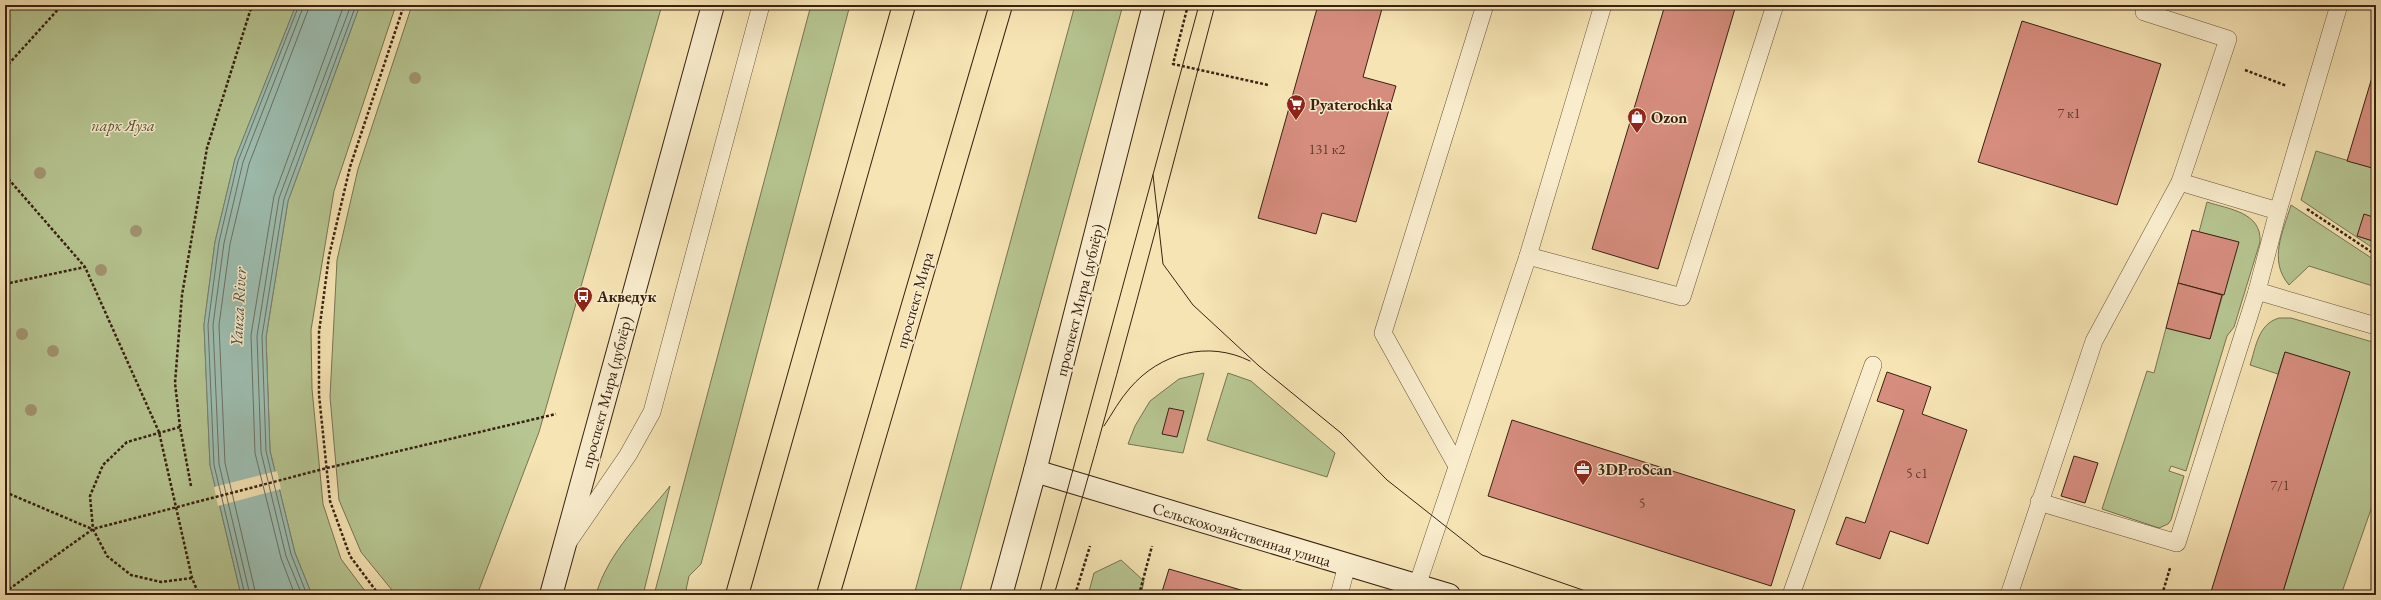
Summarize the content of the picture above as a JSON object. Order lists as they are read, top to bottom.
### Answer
{
  "streets": {
    "main road": ["проспект Мира", "проспект Мира (дублёр)", "Сельскохозяйственная улица"]
  },
  "crossings": [
    ["проспект Мира (дублёр)", "Сельскохозяйственная улица"]
  ],
  "water": ["Yauza River"],
  "parks": ["парк Яуза"],
  "places": {
    "supermarket": ["Pyaterochka"],
    "shop": ["Ozon"],
    "bus stop": ["Акведук"],
    "office": ["3DProScan"]
  },
  "house_numbers": [
    "7 к1",
    "131 к2",
    "5 с1",
    "7/1",
    "5"
  ]
}
